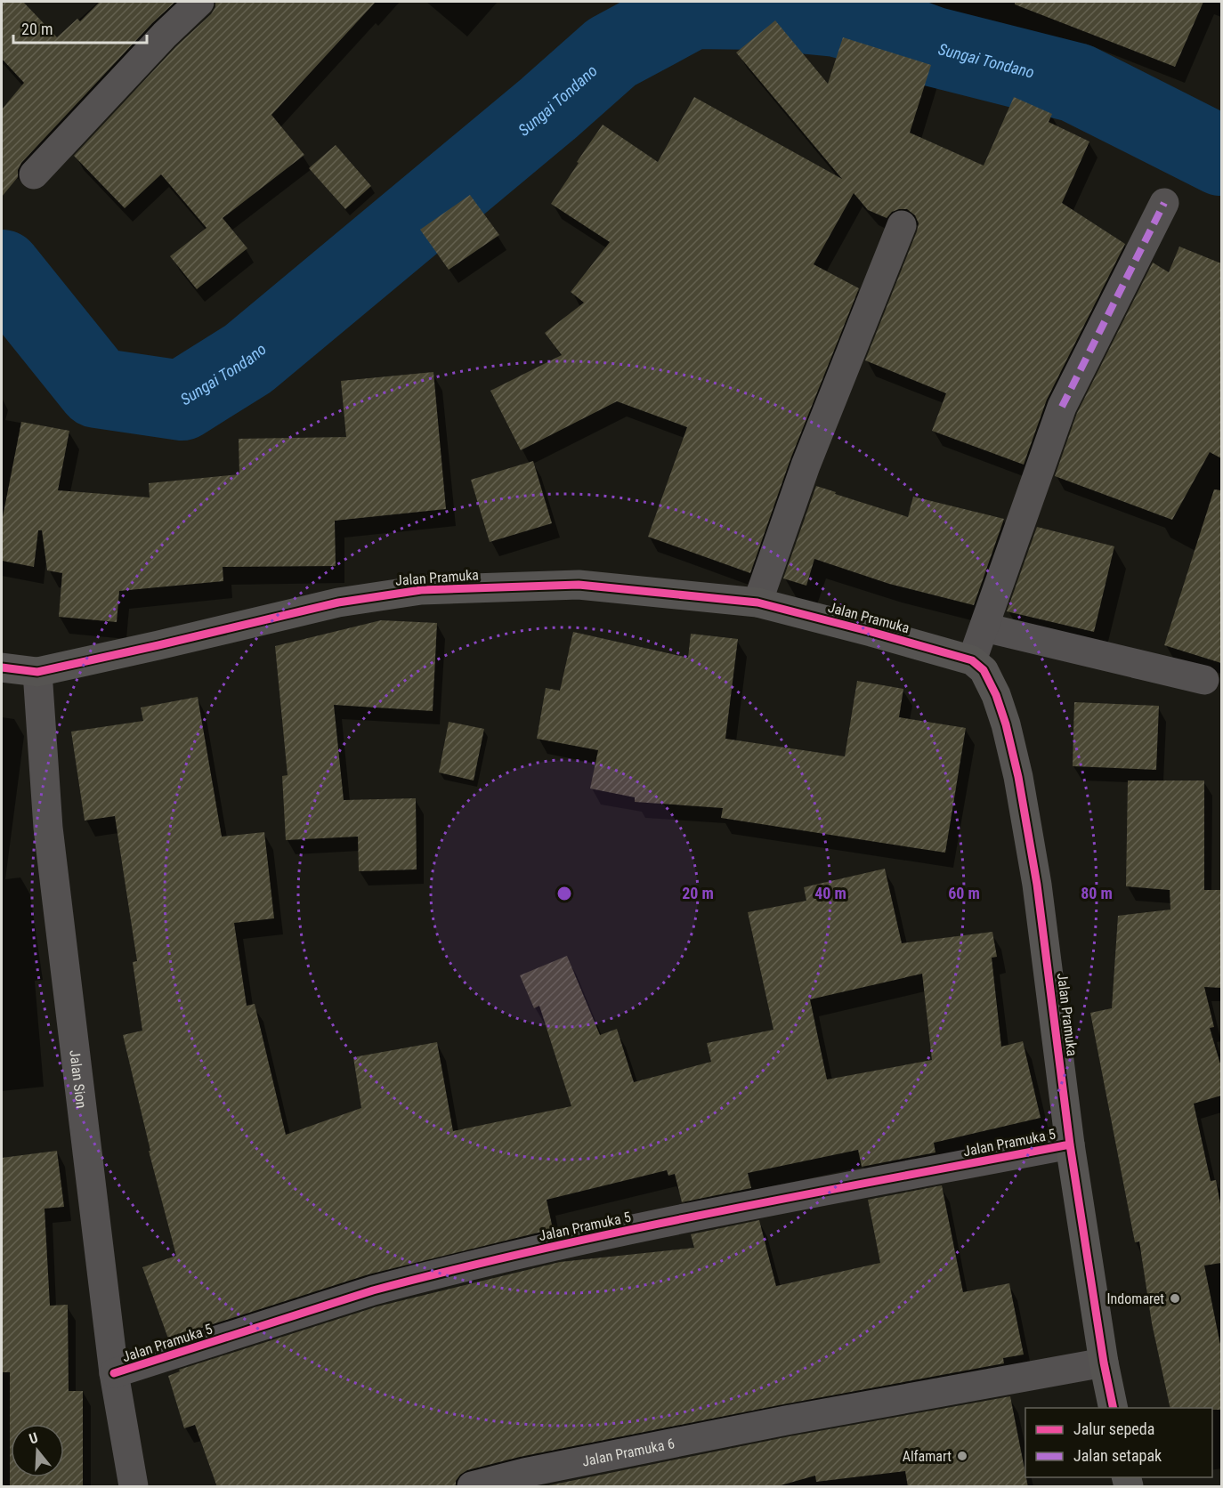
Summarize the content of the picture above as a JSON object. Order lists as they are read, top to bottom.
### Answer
{
  "streets": {
    "street": [
      "Jalan Pramuka",
      "Jalan Sion",
      "Jalan Pramuka 5",
      "Jalan Pramuka 6"
    ]
  },
  "crossings": [
    ["Jalan Pramuka", "Jalan Sion"],
    ["Jalan Pramuka", "Jalan Pramuka 5"],
    ["Jalan Pramuka", "Jalan Pramuka 6"],
    ["Jalan Sion", "Jalan Pramuka 5"]
  ],
  "water": ["Sungai Tondano"],
  "places": ["Indomaret", "Alfamart"],
  "legend": ["Jalur sepeda", "Jalan setapak"],
  "scale_bar": "20 m",
  "north": "top",
  "rings": [
    "20 m",
    "40 m",
    "60 m",
    "80 m"
  ]
}
